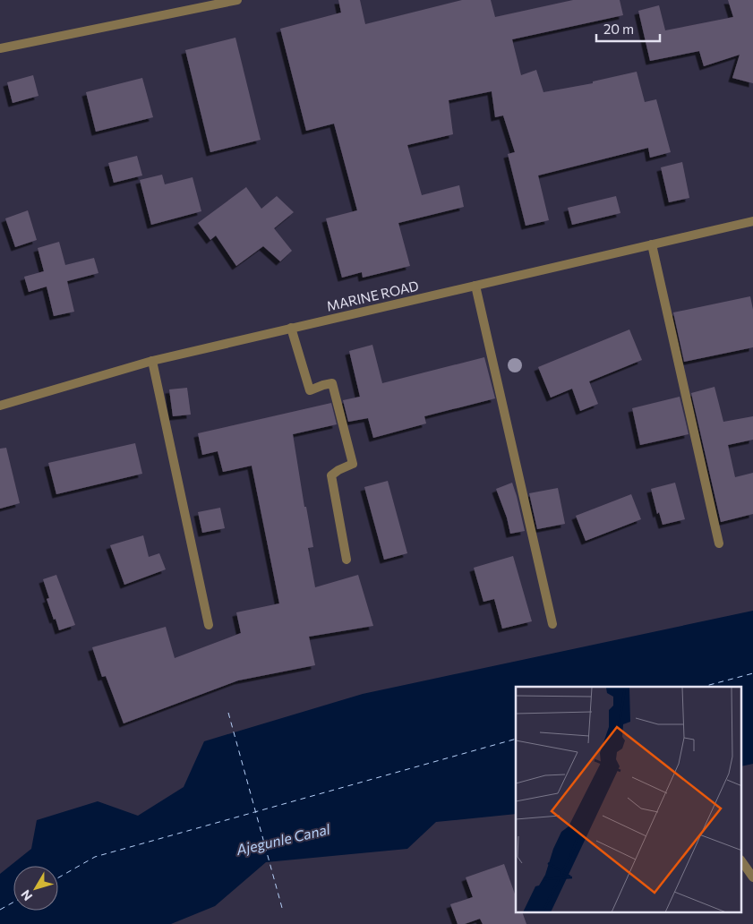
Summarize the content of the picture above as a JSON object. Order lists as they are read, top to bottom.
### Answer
{
  "streets": {
    "street": ["MARINE ROAD"]
  },
  "water": ["Ajegunle Canal"],
  "scale_bar": "20 m",
  "north": "bottom left"
}
